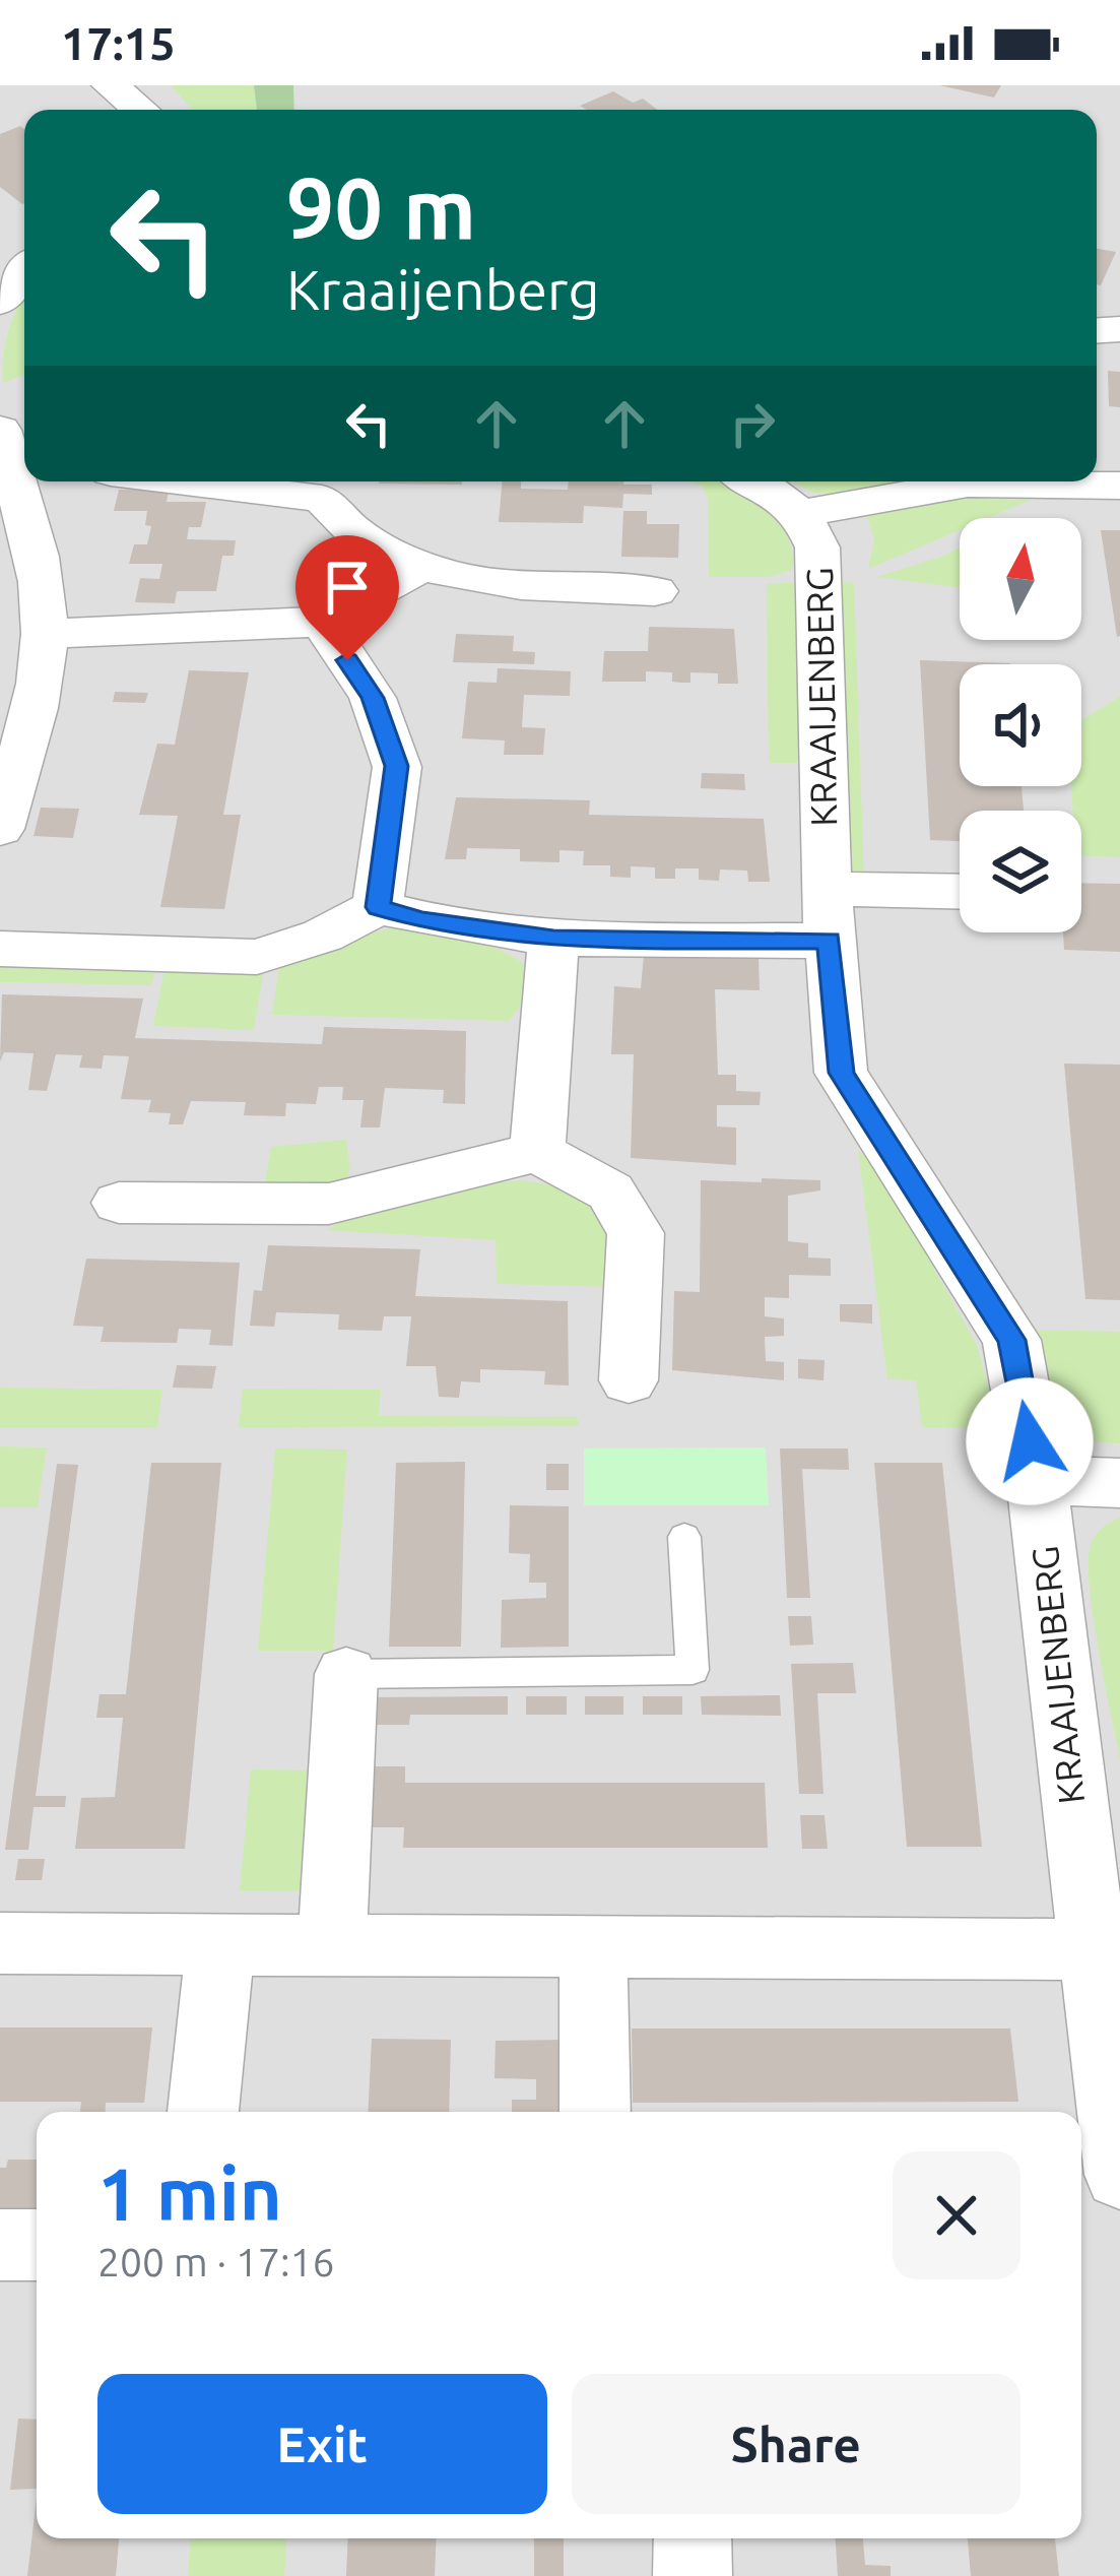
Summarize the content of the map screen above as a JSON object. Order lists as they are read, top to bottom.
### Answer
{
  "streets": {
    "street": ["KRAAIJENBERG"]
  },
  "north": "top",
  "page": {
    "status": "17:15",
    "turn": ["90 m", "Kraaijenberg"],
    "heading": ["1 min", "200 m · 17:16"],
    "buttons": ["Exit", "Share"]
  }
}
